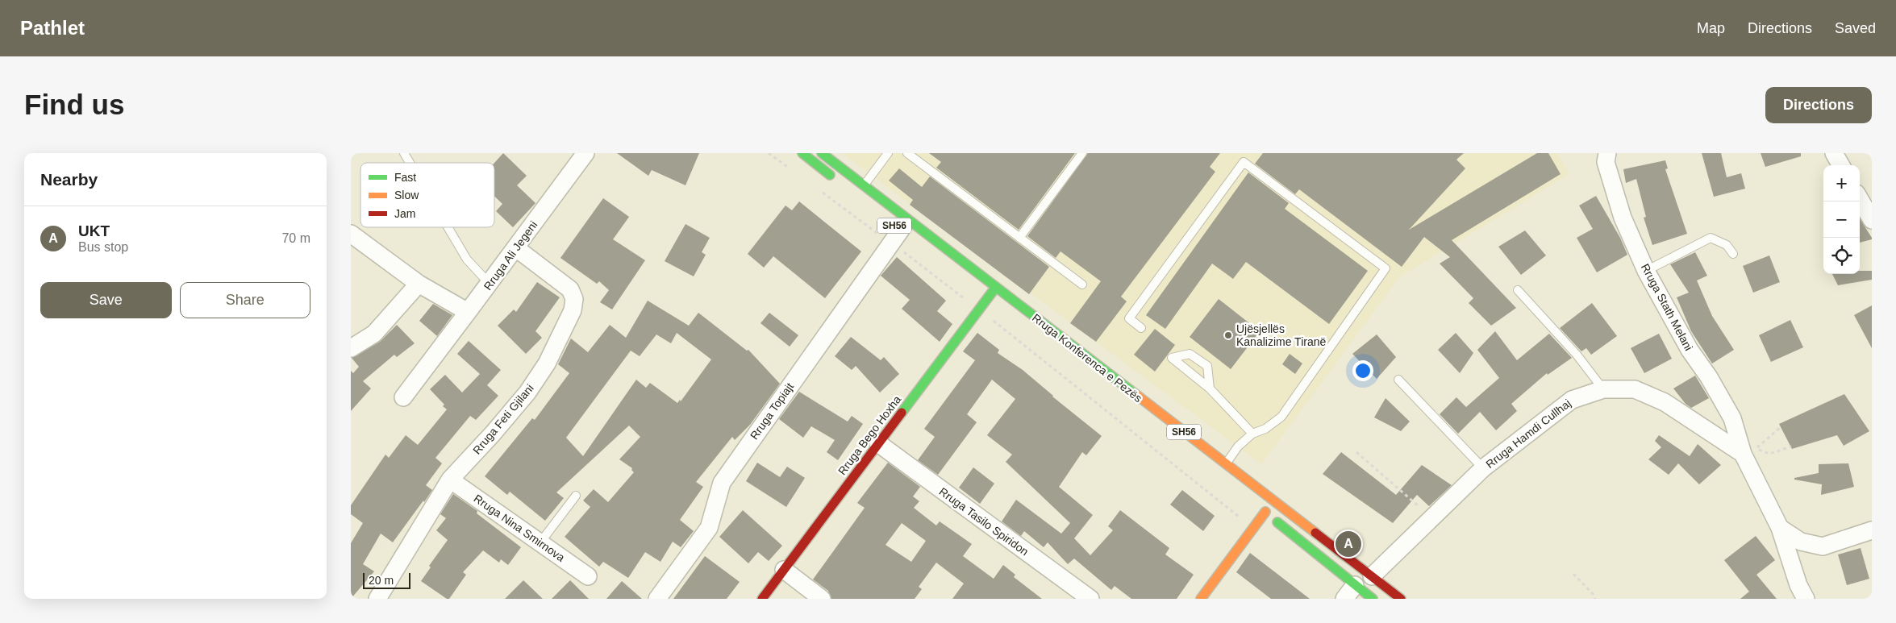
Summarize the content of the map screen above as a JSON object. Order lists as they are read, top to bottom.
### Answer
{
  "streets": {
    "main road": ["SH56", "Rruga Konferenca e Pezës", "Rruga Bego Hoxha"],
    "street": [
      "Rruga Ali Jegeni",
      "Rruga Stath Melani",
      "Rruga Topiajt",
      "Rruga Feti Gjilani",
      "Rruga Hamdi Cullhaj",
      "Rruga Tasilo Spiridon",
      "Rruga Nina Smirnova"
    ]
  },
  "crossings": [
    ["SH56", "Rruga Konferenca e Pezës"],
    ["SH56", "Rruga Hamdi Cullhaj"],
    ["Rruga Ali Jegeni", "Rruga Feti Gjilani"],
    ["Rruga Stath Melani", "Rruga Hamdi Cullhaj"],
    ["Rruga Konferenca e Pezës", "Rruga Hamdi Cullhaj"],
    ["Rruga Konferenca e Pezës", "Rruga Bego Hoxha"],
    ["Rruga Feti Gjilani", "Rruga Nina Smirnova"],
    ["Rruga Bego Hoxha", "Rruga Tasilo Spiridon"]
  ],
  "places": ["Ujësjellës Kanalizime Tiranë"],
  "legend": ["Fast", "Slow", "Jam"],
  "scale_bar": "20 m",
  "page": {
    "header": "Pathlet",
    "nav": ["Map", "Directions", "Saved"],
    "buttons": [
      "Directions",
      ["Save", "Share"]
    ],
    "title": "Find us",
    "heading": "Nearby",
    "map_buttons": ["+", "−"],
    "list": [
      {
        "mark": "A",
        "name": "UKT",
        "note": "Bus stop",
        "value": "70 m"
      }
    ],
    "pins": "A",
    "scale": "20 m"
  }
}
